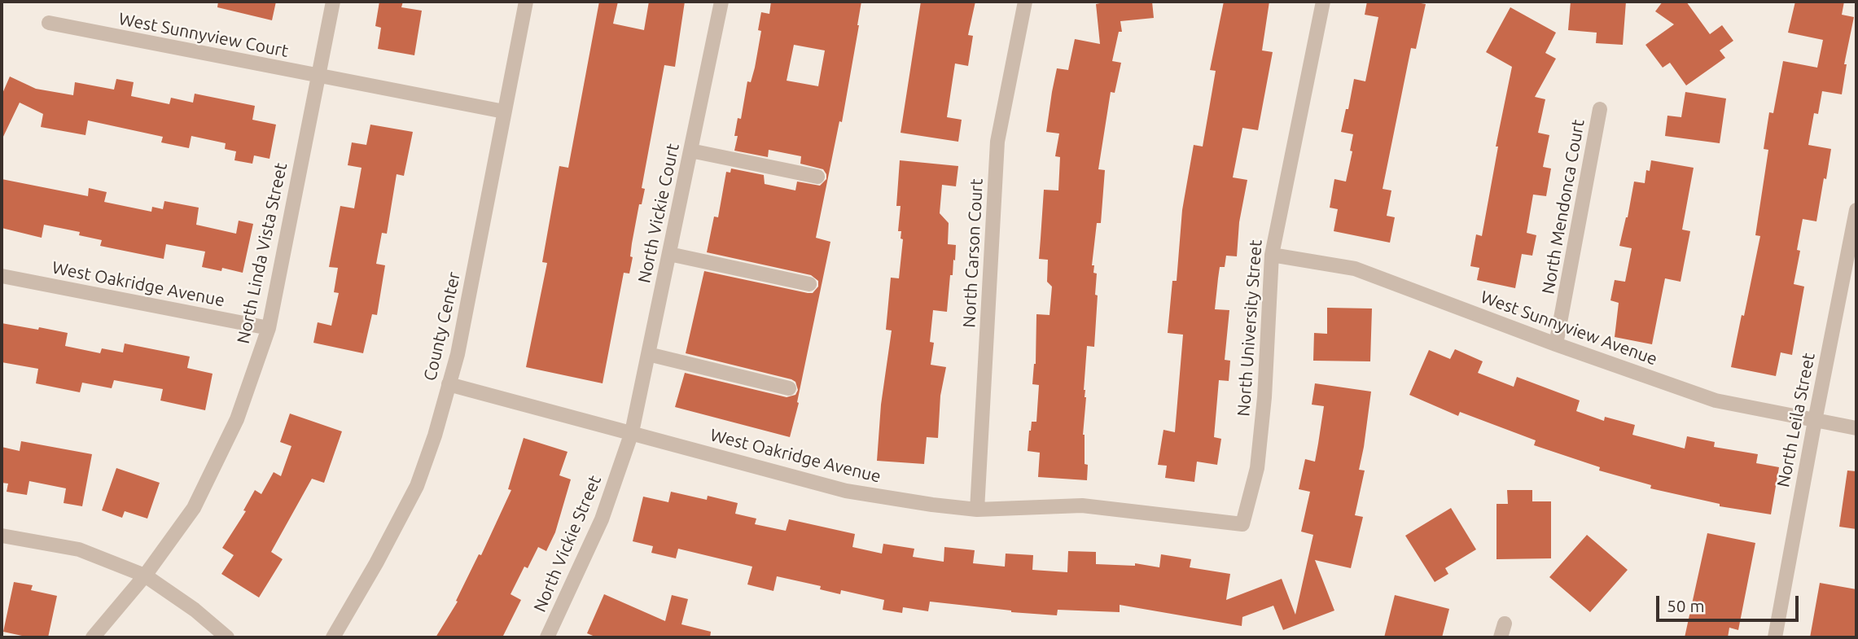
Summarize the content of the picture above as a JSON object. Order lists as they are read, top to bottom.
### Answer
{
  "streets": {
    "street": [
      "West Sunnyview Court",
      "North Mendonca Court",
      "North Vickie Court",
      "North Linda Vista Street",
      "North Carson Court",
      "West Oakridge Avenue",
      "County Center",
      "North University Street",
      "West Sunnyview Avenue",
      "North Leila Street",
      "North Vickie Street"
    ]
  },
  "crossings": [
    ["West Sunnyview Court", "North Linda Vista Street"],
    ["North Mendonca Court", "West Sunnyview Avenue"],
    ["North Vickie Court", "West Oakridge Avenue"],
    ["North Vickie Court", "North Vickie Street"],
    ["North Linda Vista Street", "West Oakridge Avenue"],
    ["North Carson Court", "West Oakridge Avenue"],
    ["West Oakridge Avenue", "County Center"],
    ["West Oakridge Avenue", "North University Street"],
    ["West Oakridge Avenue", "North Vickie Street"],
    ["North University Street", "West Sunnyview Avenue"],
    ["West Sunnyview Avenue", "North Leila Street"]
  ],
  "scale_bar": "50 m"
}
